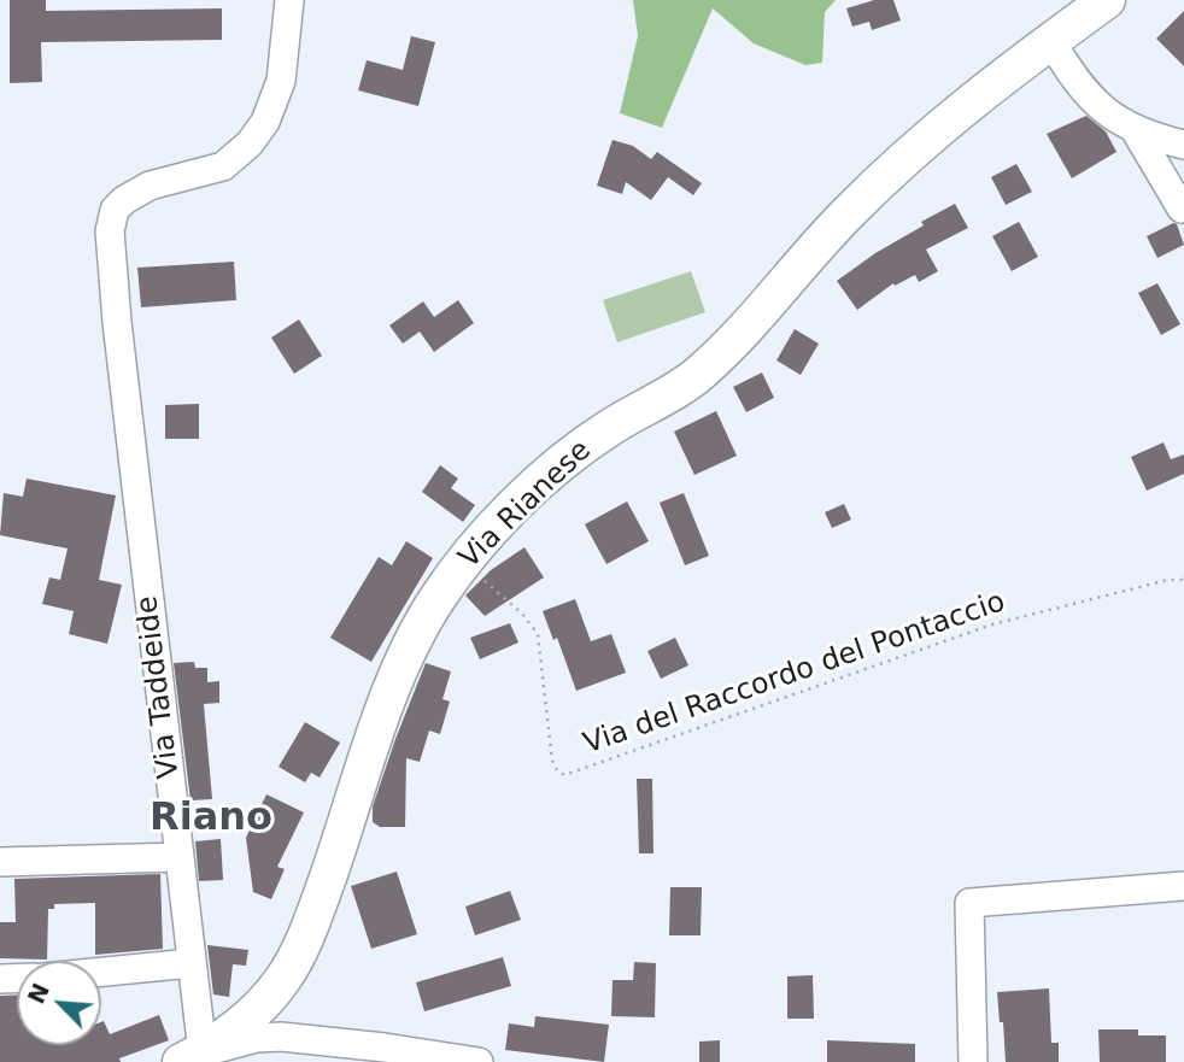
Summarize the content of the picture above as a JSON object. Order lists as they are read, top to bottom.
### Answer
{
  "streets": {
    "main road": ["Via Rianese"],
    "street": ["Via Taddeide"],
    "path": ["Via del Raccordo del Pontaccio"]
  },
  "crossings": [
    ["Via Rianese", "Via del Raccordo del Pontaccio"],
    ["Via Rianese", "Via Taddeide"]
  ],
  "districts": ["Riano"],
  "north": "top left"
}
